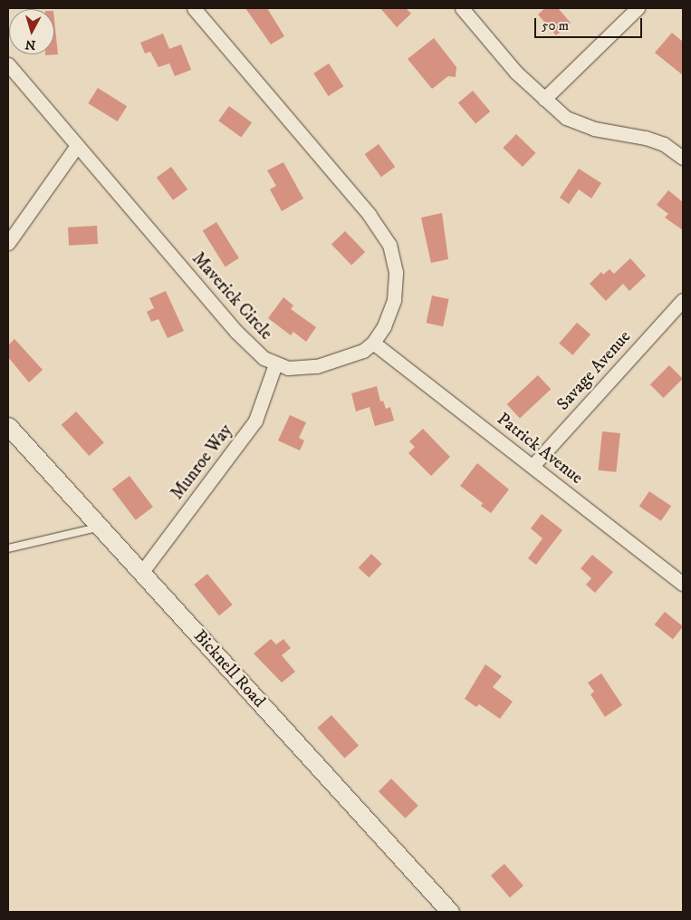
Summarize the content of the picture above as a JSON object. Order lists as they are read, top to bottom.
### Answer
{
  "streets": {
    "street": [
      "Maverick Circle",
      "Savage Avenue",
      "Patrick Avenue",
      "Munroe Way",
      "Bicknell Road"
    ]
  },
  "crossings": [
    ["Maverick Circle", "Patrick Avenue"],
    ["Maverick Circle", "Munroe Way"],
    ["Savage Avenue", "Patrick Avenue"],
    ["Munroe Way", "Bicknell Road"]
  ],
  "scale_bar": "50 m",
  "north": "bottom"
}
